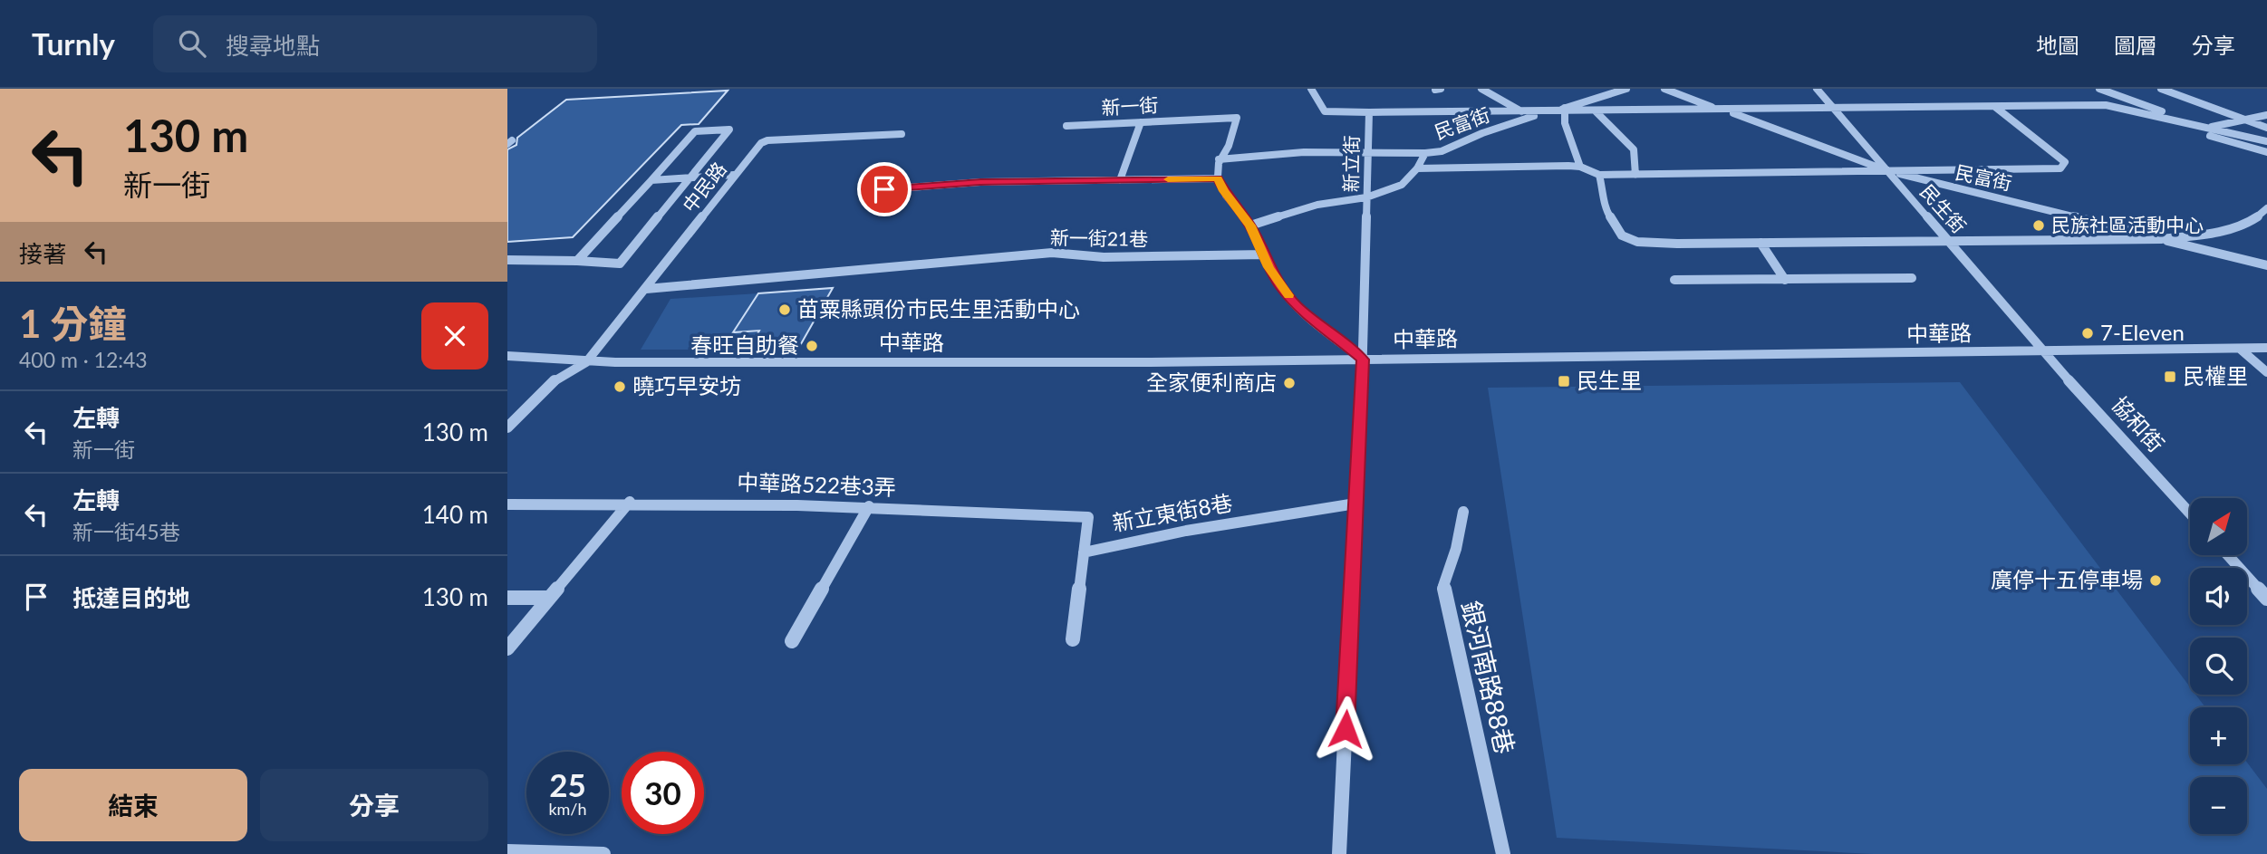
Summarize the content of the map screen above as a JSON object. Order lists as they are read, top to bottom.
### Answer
{
  "streets": {
    "street": [
      "新一街",
      "民富街",
      "新立街",
      "中民路",
      "民生街",
      "新一街21巷",
      "中華路",
      "協和街",
      "中華路522巷3弄",
      "新立東街8巷",
      "銀河南路88巷"
    ]
  },
  "crossings": [
    ["民富街", "新立街"],
    ["民富街", "民生街"],
    ["新立街", "中華路"],
    ["新立街", "新立東街8巷"],
    ["中民路", "新一街21巷"],
    ["中民路", "中華路"],
    ["民生街", "中華路"],
    ["民生街", "協和街"],
    ["中華路", "協和街"],
    ["中華路522巷3弄", "新立東街8巷"]
  ],
  "places": {
    "other": [
      "民族社區活動中心",
      "苗粟縣頭份巿民生里活動中心",
      "7-Eleven",
      "春旺自助餐",
      "全家便利商店",
      "曉巧早安坊",
      "廣停十五停車場"
    ],
    "transit": ["民權里", "民生里"]
  },
  "north": "top right",
  "page": {
    "header": "Turnly",
    "search": "搜尋地點",
    "nav": ["地圖", "圖層", "分享"],
    "turn": ["130 m", "新一街"],
    "then": "接著",
    "heading": ["1 分鐘", "400 m · 12:43"],
    "list": [
      {
        "name": "左轉",
        "note": "新一街",
        "value": "130 m"
      },
      {
        "name": "左轉",
        "note": "新一街45巷",
        "value": "140 m"
      },
      {
        "name": "抵達目的地",
        "value": "130 m"
      }
    ],
    "map_buttons": ["+", "−"],
    "speed": "25 km/h",
    "limit": "30",
    "buttons": ["結束", "分享"]
  }
}
